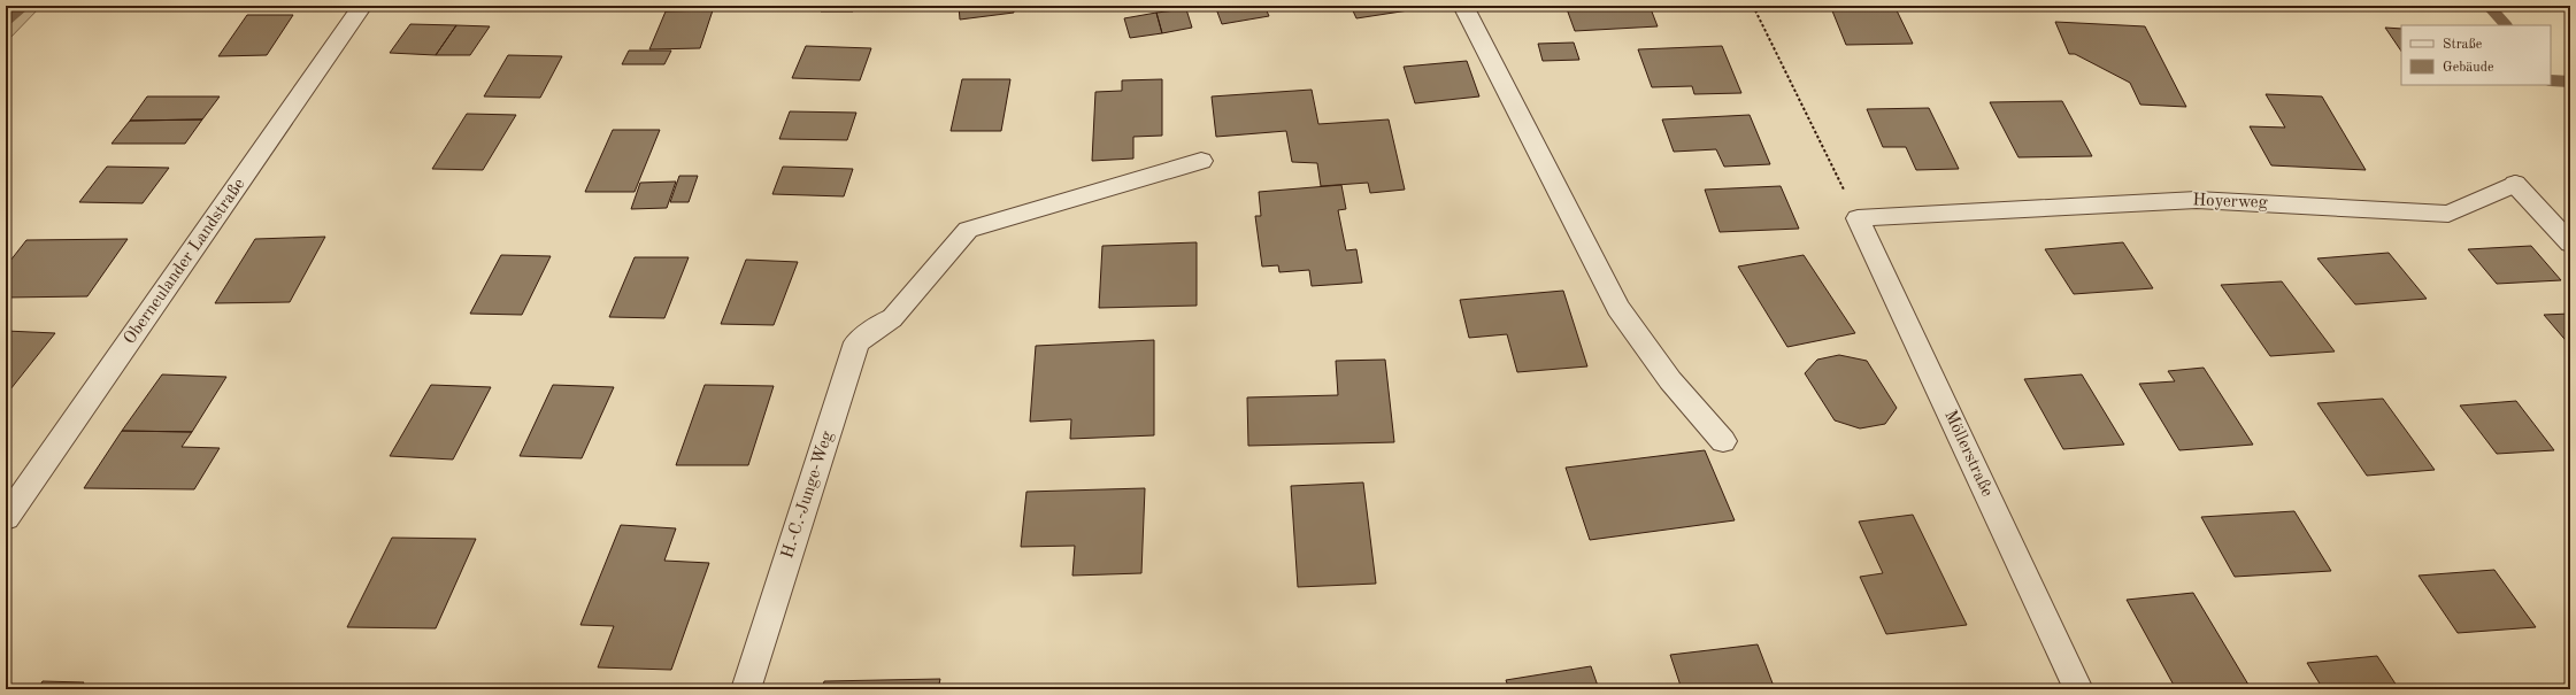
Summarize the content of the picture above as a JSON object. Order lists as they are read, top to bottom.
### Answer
{
  "streets": {
    "street": [
      "Hoyerweg",
      "Oberneulander Landstraße",
      "Möllerstraße",
      "H.-C.-Junge-Weg"
    ]
  },
  "crossings": [
    ["Hoyerweg", "Möllerstraße"]
  ],
  "legend": ["Straße", "Gebäude"]
}
